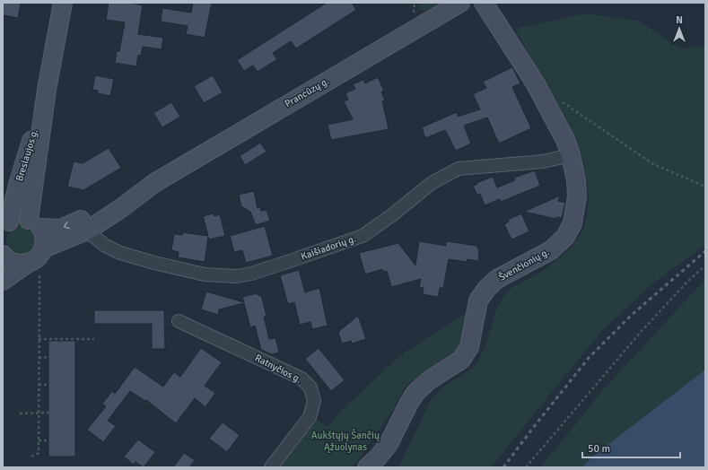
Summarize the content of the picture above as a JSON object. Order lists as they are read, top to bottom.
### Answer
{
  "streets": {
    "street": [
      "Prancūzų g.",
      "Breslaujos g.",
      "Kaišiadorių g.",
      "Švenčionių g.",
      "Ratnyčios g."
    ]
  },
  "crossings": [
    ["Prancūzų g.", "Breslaujos g."],
    ["Prancūzų g.", "Kaišiadorių g."],
    ["Kaišiadorių g.", "Švenčionių g."]
  ],
  "parks": ["Aukštųjų Šančių Ąžuolynas"],
  "scale_bar": "50 m",
  "north": "top"
}
